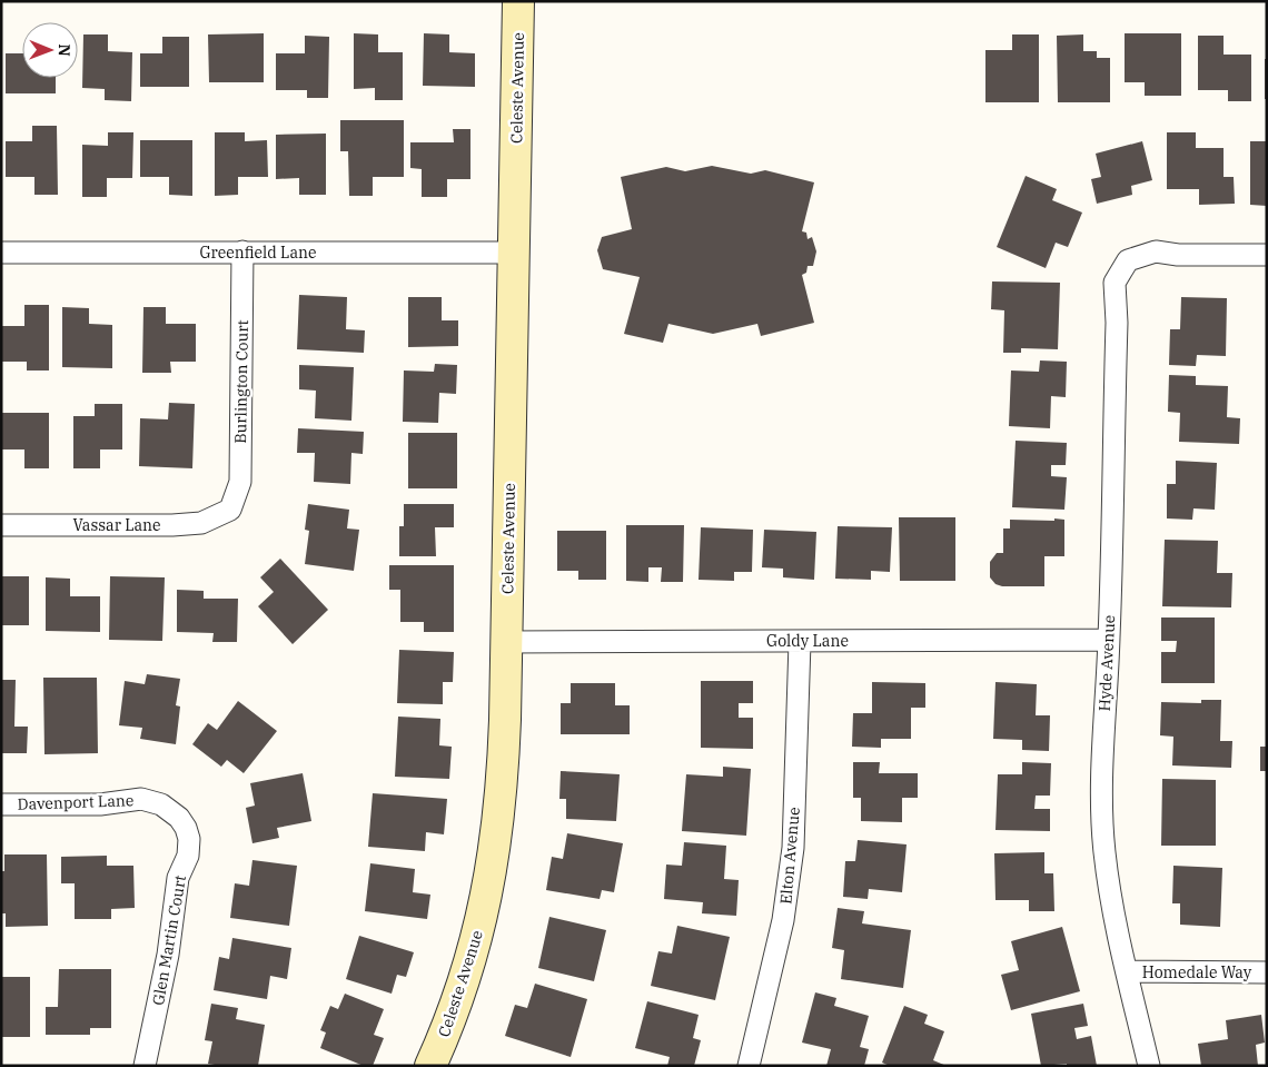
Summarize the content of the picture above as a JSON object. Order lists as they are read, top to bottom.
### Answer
{
  "streets": {
    "street": [
      "Celeste Avenue",
      "Greenfield Lane",
      "Burlington Court",
      "Vassar Lane",
      "Goldy Lane",
      "Hyde Avenue",
      "Davenport Lane",
      "Elton Avenue",
      "Glen Martin Court",
      "Homedale Way"
    ]
  },
  "crossings": [
    ["Celeste Avenue", "Greenfield Lane"],
    ["Celeste Avenue", "Goldy Lane"],
    ["Greenfield Lane", "Burlington Court"],
    ["Burlington Court", "Vassar Lane"],
    ["Goldy Lane", "Hyde Avenue"],
    ["Goldy Lane", "Elton Avenue"],
    ["Hyde Avenue", "Homedale Way"],
    ["Davenport Lane", "Glen Martin Court"]
  ],
  "north": "right"
}
